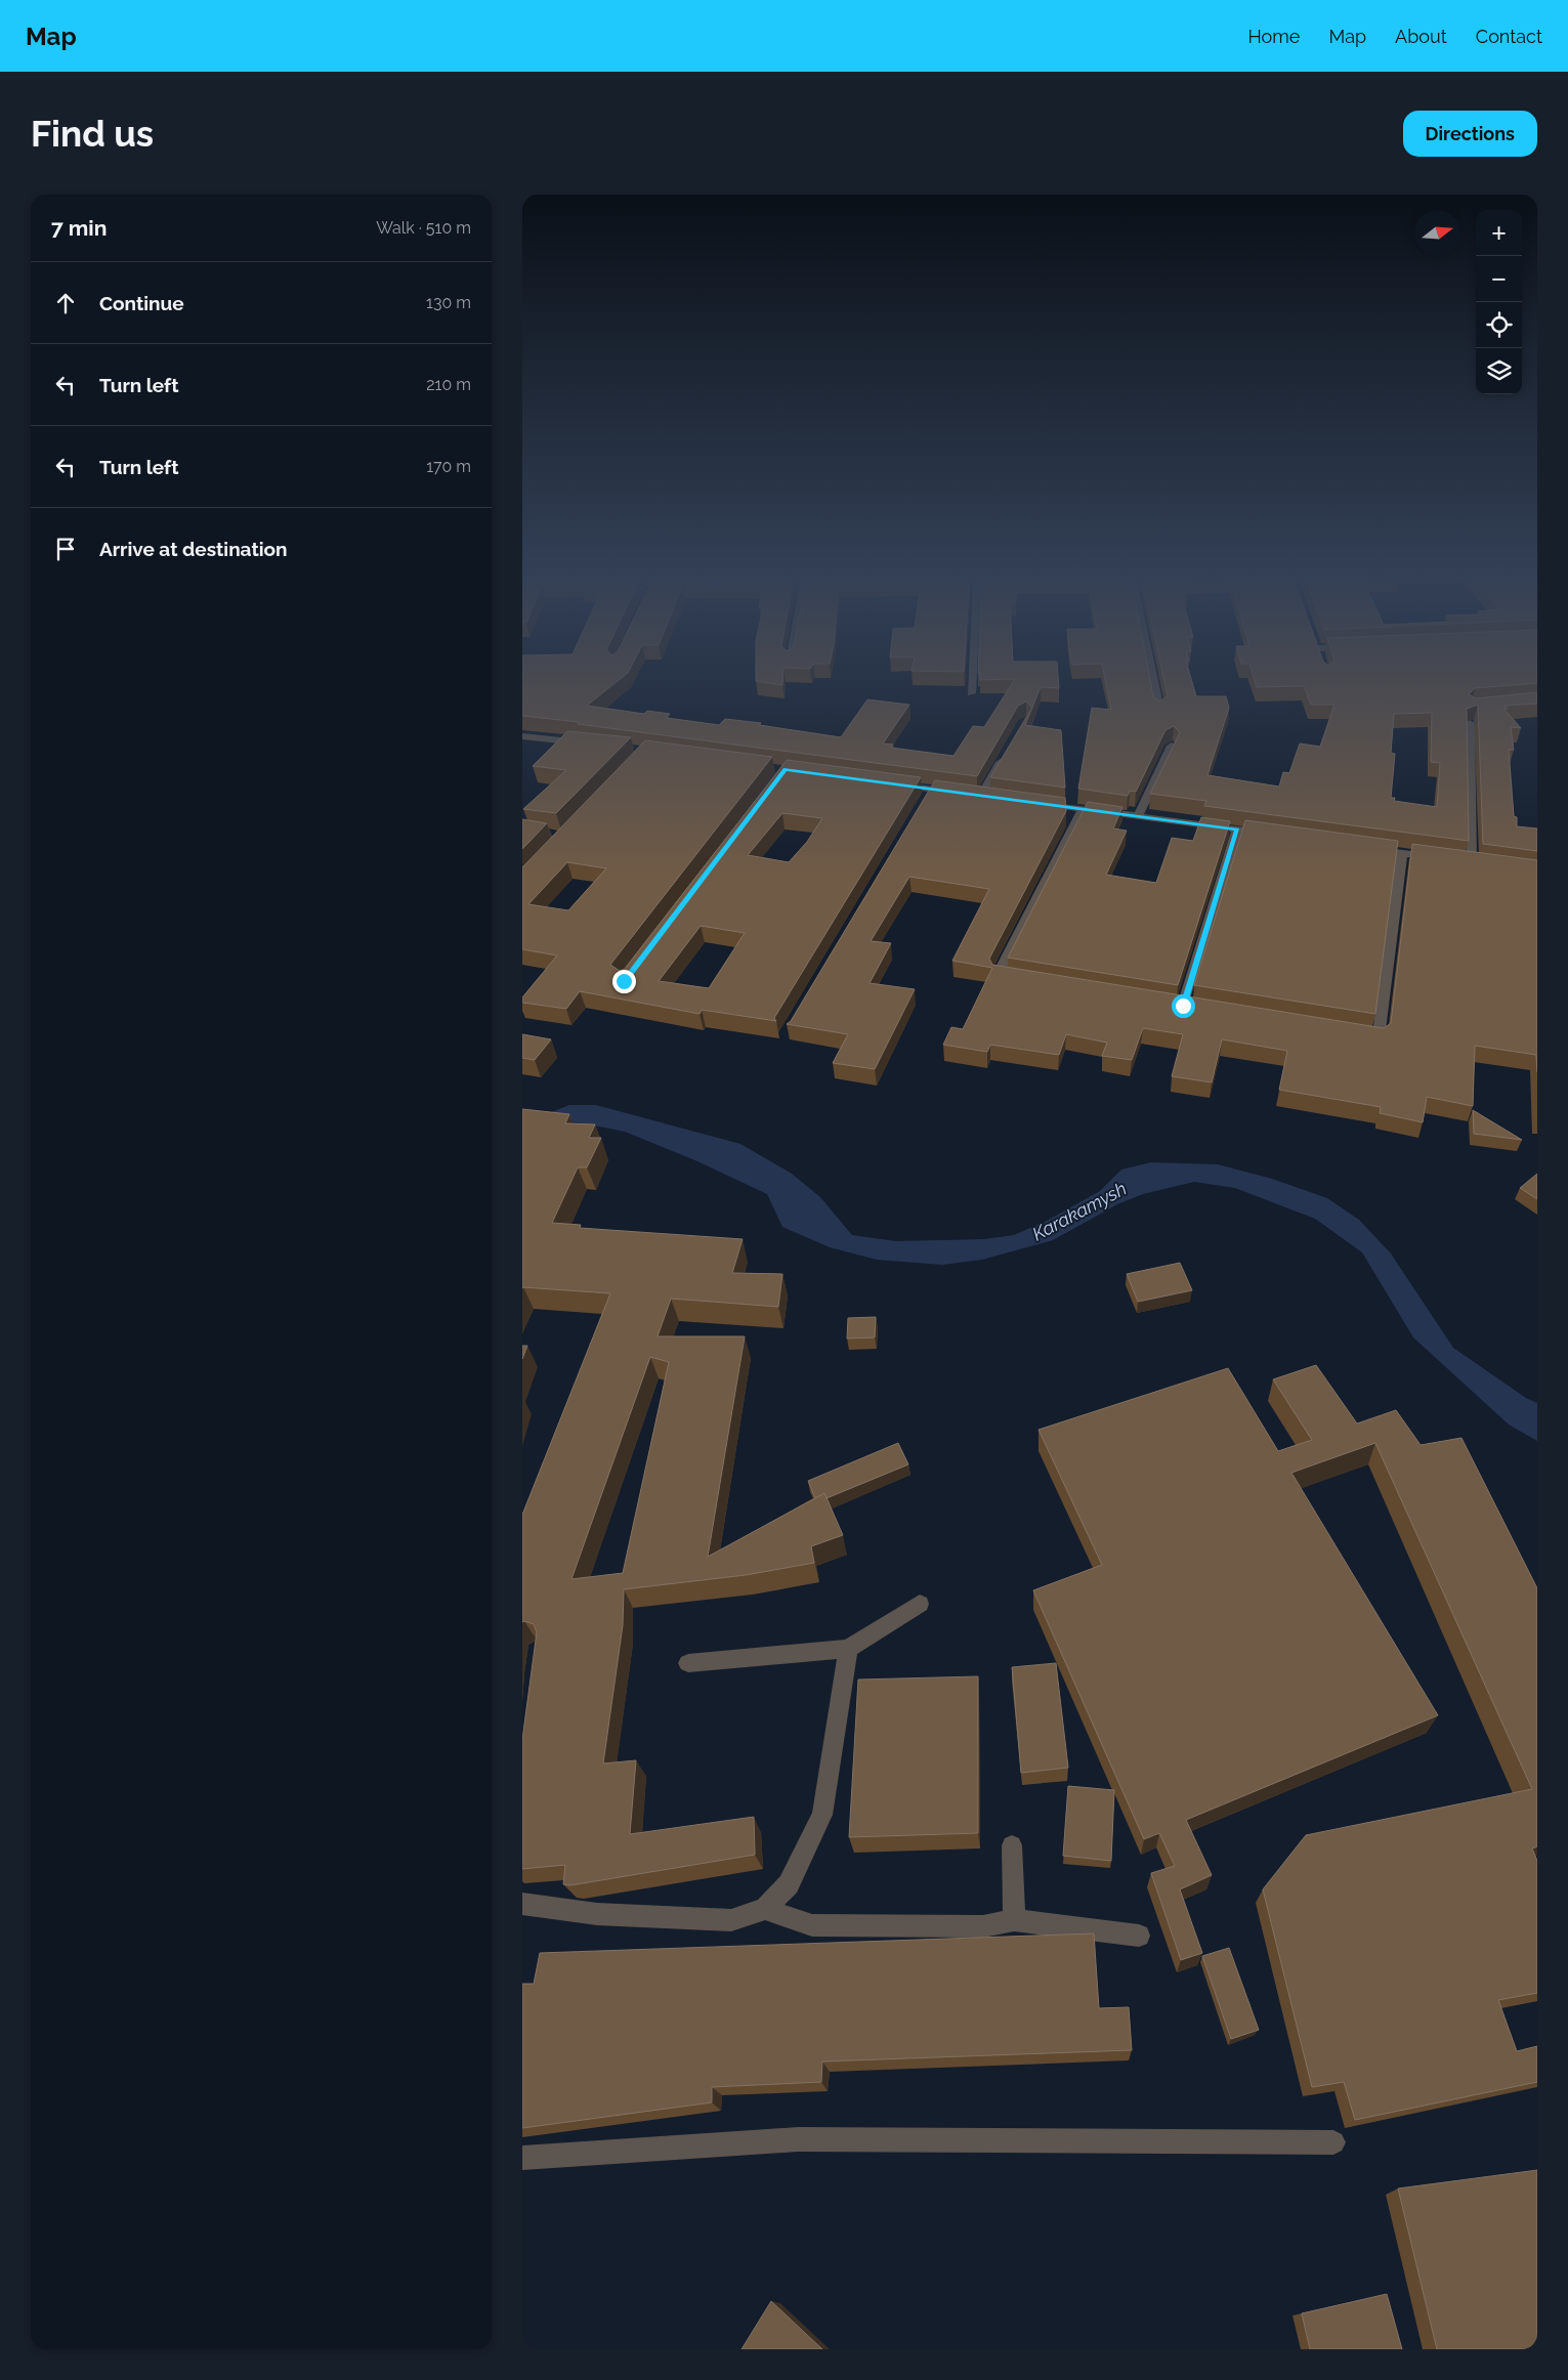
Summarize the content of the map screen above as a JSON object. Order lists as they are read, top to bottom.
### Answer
{
  "water": ["Karakamysh"],
  "north": "right",
  "page": {
    "header": "Map",
    "nav": [
      "Home",
      "Map",
      "About",
      "Contact"
    ],
    "buttons": "Directions",
    "title": "Find us",
    "heading": ["7 min", "Walk · 510 m"],
    "map_buttons": ["+", "−"],
    "list": [
      ["Continue", "130 m"],
      ["Turn left", "210 m"],
      ["Turn left", "170 m"],
      "Arrive at destination"
    ]
  }
}
